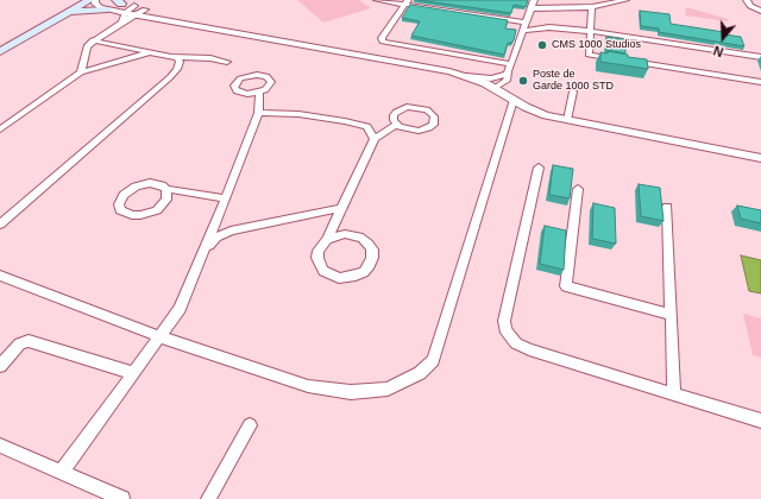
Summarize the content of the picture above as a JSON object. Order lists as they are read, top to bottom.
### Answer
{
  "places": ["CMS 1000 Studios", "Poste de Garde 1000 STD"],
  "north": "bottom"
}
